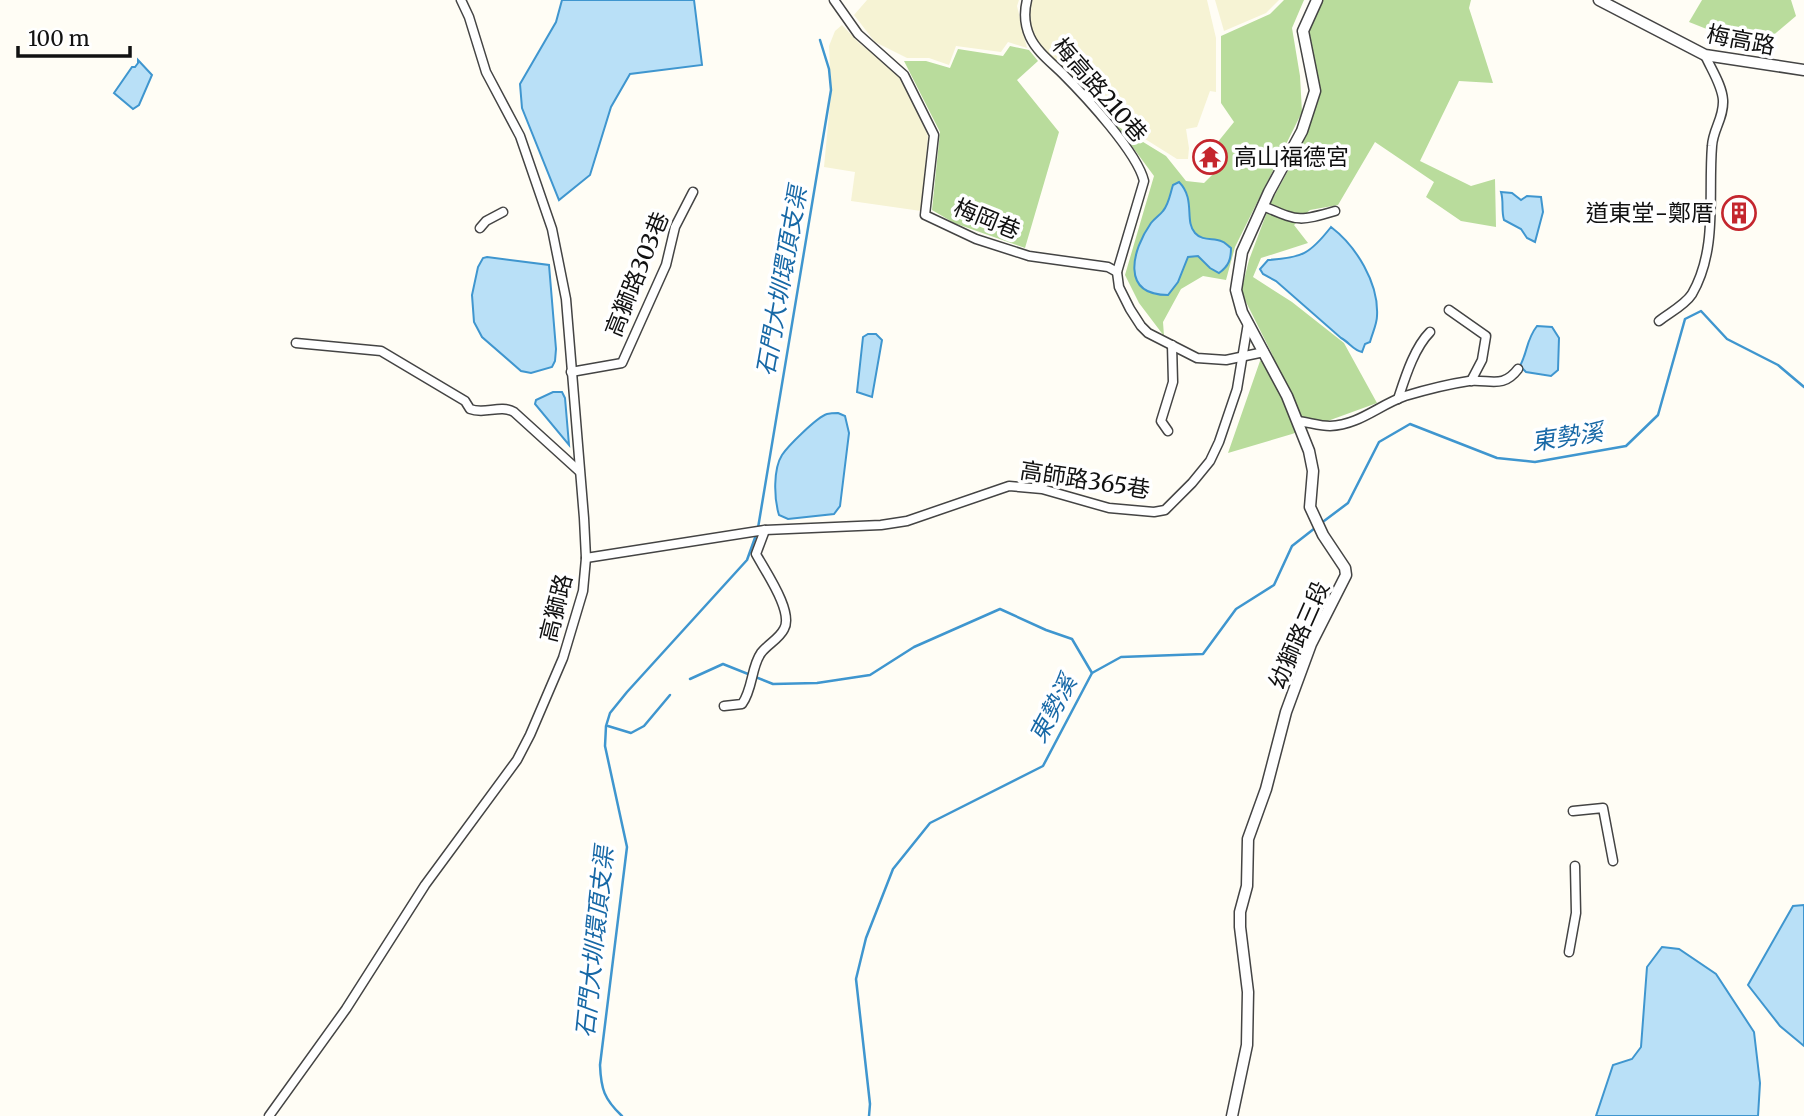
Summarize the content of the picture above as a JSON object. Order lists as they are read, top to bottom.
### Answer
{
  "streets": {
    "street": [
      "梅高路",
      "梅高路210巷",
      "梅岡巷",
      "高獅路303巷",
      "高師路365巷",
      "高獅路",
      "幼獅路三段"
    ]
  },
  "crossings": [
    ["梅高路210巷", "梅岡巷"],
    ["高獅路303巷", "高獅路"],
    ["高師路365巷", "高獅路"],
    ["高師路365巷", "幼獅路三段"]
  ],
  "water": ["石門大圳環頂支渠", "東勢溪"],
  "places": {
    "temple": ["高山福德宮"],
    "building": ["道東堂-鄭厝"]
  },
  "scale_bar": "100 m"
}
